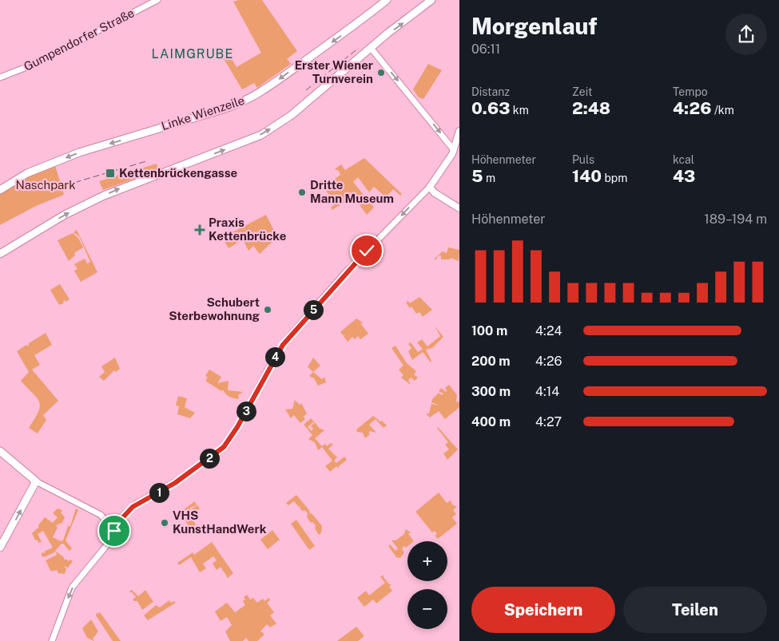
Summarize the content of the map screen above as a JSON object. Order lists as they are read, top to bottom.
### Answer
{
  "streets": {
    "main road": ["Linke Wienzeile"],
    "street": ["Gumpendorfer Straße"]
  },
  "districts": ["LAIMGRUBE"],
  "parks": ["Naschpark"],
  "places": {
    "other": [
      "Erster Wiener Turnverein",
      "Dritte Mann Museum",
      "Schubert Sterbewohnung",
      "VHS KunstHandWerk"
    ],
    "transit": ["Kettenbrückengasse"],
    "health": ["Praxis Kettenbrücke"]
  },
  "page": {
    "heading": ["Morgenlauf", "06:11"],
    "stats": [
      ["Distanz", "0.63 km"],
      ["Zeit", "2:48"],
      ["Tempo", "4:26 /km"],
      ["Höhenmeter", "5 m"],
      ["Puls", "140 bpm"],
      ["kcal", "43"]
    ],
    "chart": ["Höhenmeter", "189–194 m"],
    "pins": [
      "5",
      "4",
      "3",
      "2",
      "1"
    ],
    "list": [
      {
        "name": "100 m",
        "note": "4:24"
      },
      {
        "name": "200 m",
        "note": "4:26"
      },
      {
        "name": "300 m",
        "note": "4:14"
      },
      {
        "name": "400 m",
        "note": "4:27"
      }
    ],
    "map_buttons": ["+", "−"],
    "buttons": ["Speichern", "Teilen"]
  }
}
